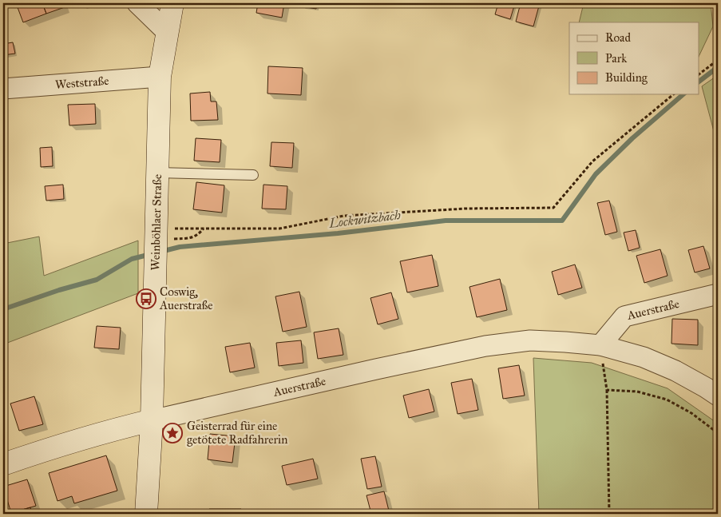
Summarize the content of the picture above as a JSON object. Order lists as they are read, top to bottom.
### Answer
{
  "streets": {
    "main road": ["Weinböhlaer Straße", "Auerstraße"],
    "street": ["Weststraße"]
  },
  "crossings": [
    ["Weststraße", "Weinböhlaer Straße"],
    ["Weinböhlaer Straße", "Auerstraße"]
  ],
  "water": ["Lockwitzbach"],
  "places": {
    "bus stop": ["Coswig, Auerstraße"],
    "place": ["Geisterrad für eine getötete Radfahrerin"]
  },
  "legend": ["Road", "Park", "Building"]
}
